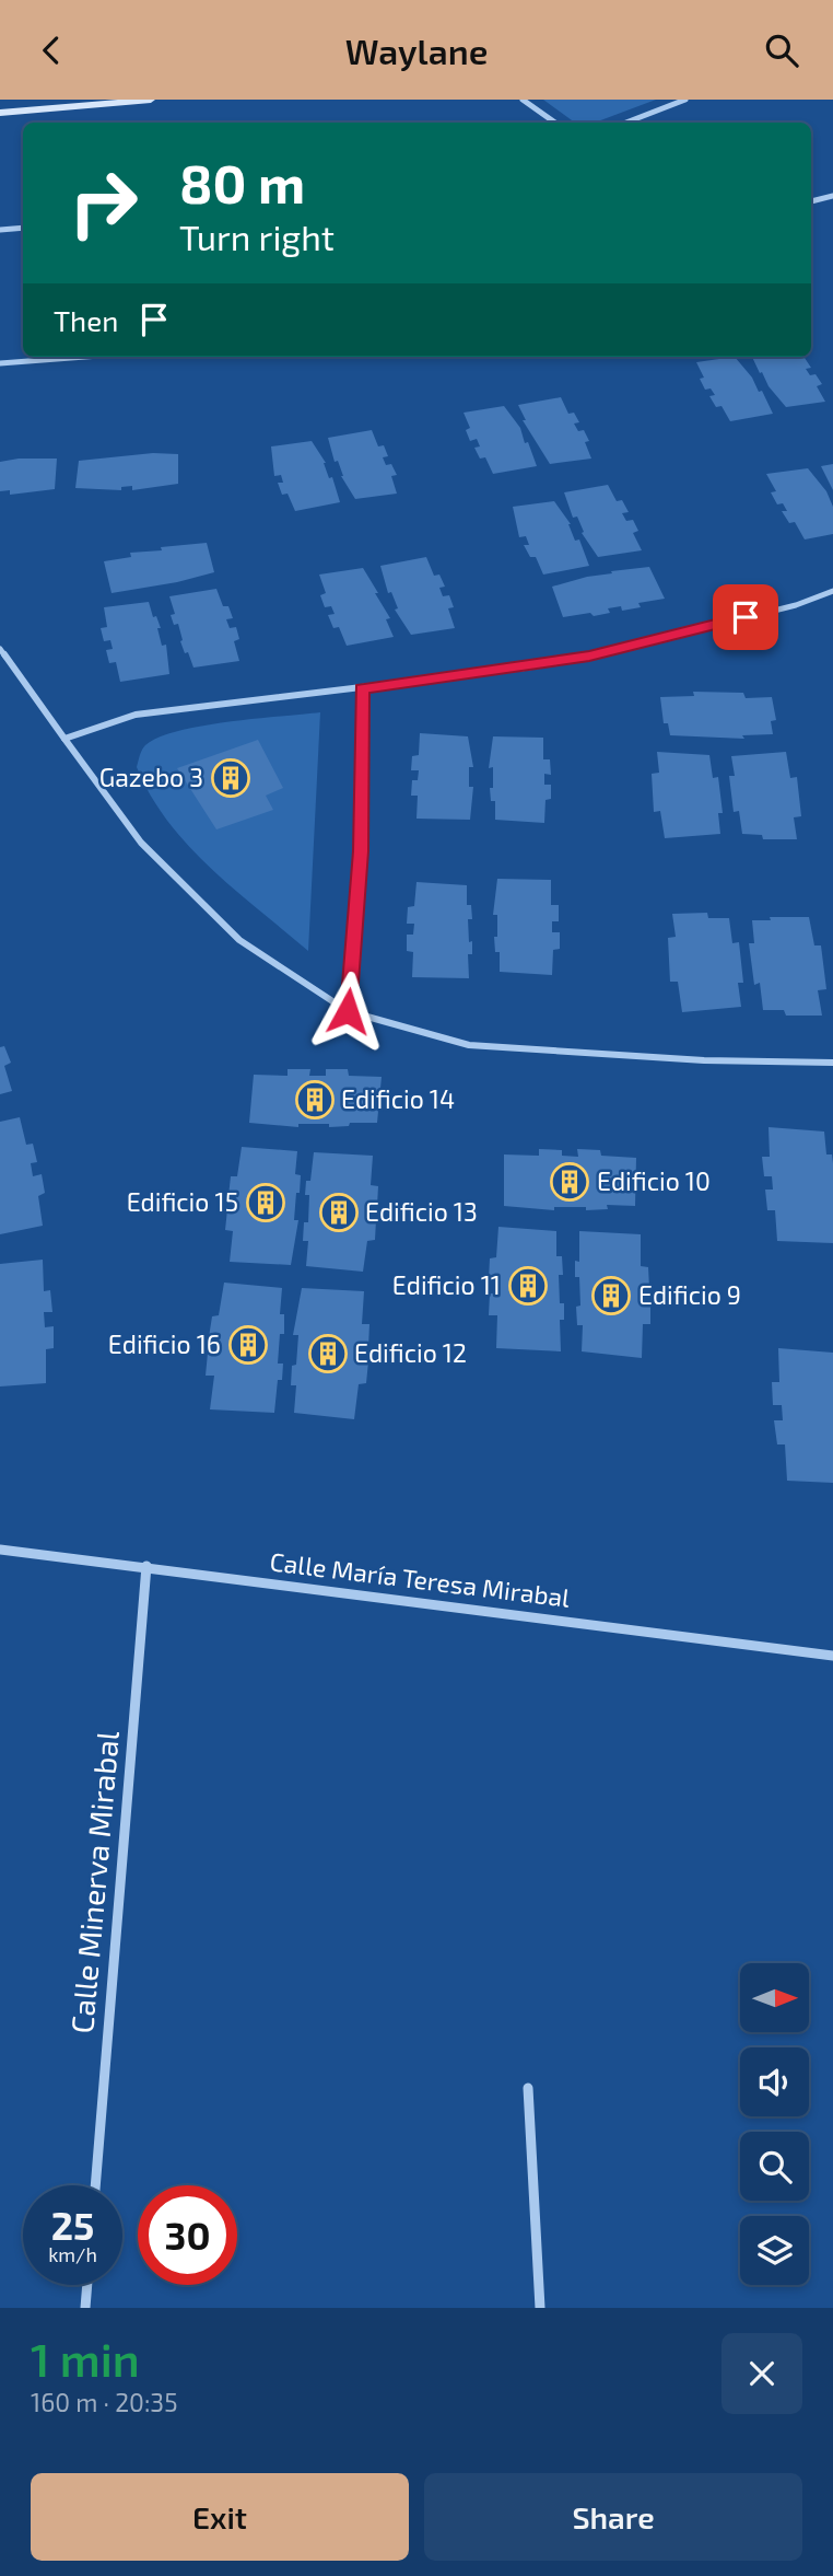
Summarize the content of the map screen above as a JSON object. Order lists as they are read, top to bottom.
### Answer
{
  "streets": {
    "street": ["Calle María Teresa Mirabal", "Calle Minerva Mirabal"]
  },
  "crossings": [
    ["Calle María Teresa Mirabal", "Calle Minerva Mirabal"]
  ],
  "places": {
    "building": [
      "Gazebo 3",
      "Edificio 14",
      "Edificio 10",
      "Edificio 15",
      "Edificio 13",
      "Edificio 11",
      "Edificio 9",
      "Edificio 16",
      "Edificio 12"
    ]
  },
  "north": "right",
  "page": {
    "header": "Waylane",
    "turn": ["80 m", "Turn right"],
    "then": "Then",
    "speed": "25 km/h",
    "limit": "30",
    "heading": ["1 min", "160 m · 20:35"],
    "buttons": ["Exit", "Share"]
  }
}
